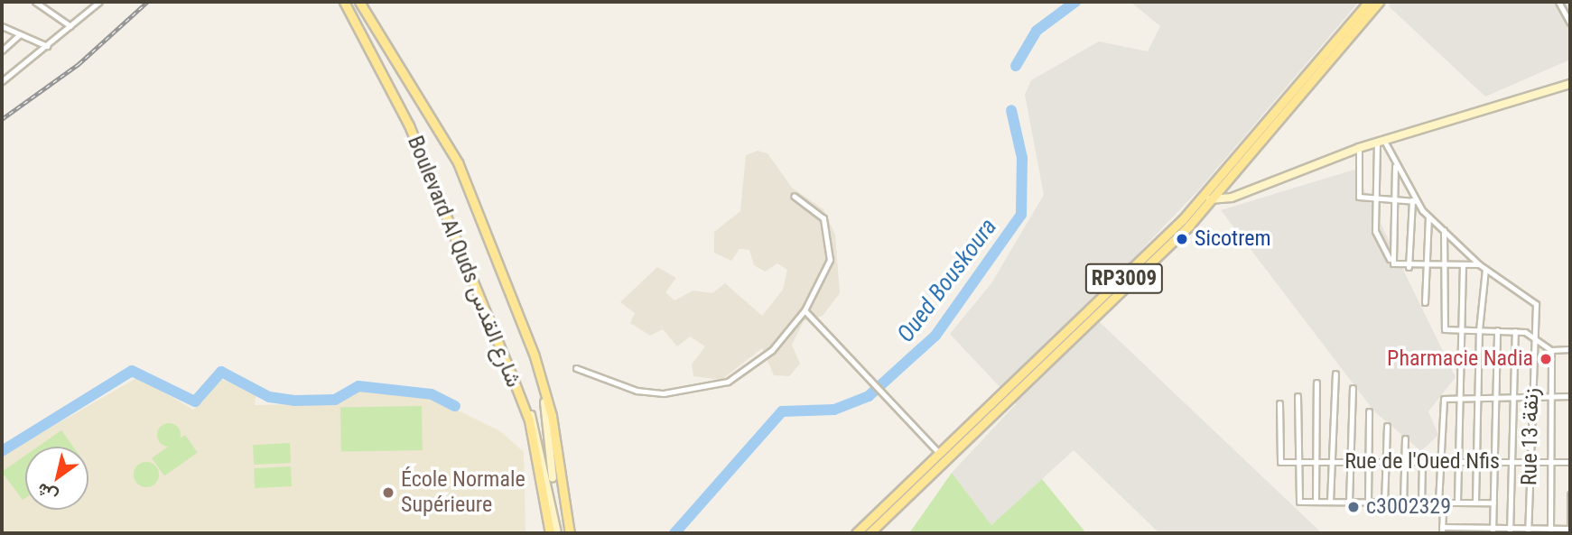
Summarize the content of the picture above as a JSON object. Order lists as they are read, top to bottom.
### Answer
{
  "streets": {
    "main road": ["Boulevard Al Quds شارع القدس", "RP3009"],
    "street": ["Rue 13 زنقة", "Rue de l'Oued Nfis"]
  },
  "crossings": [
    ["Rue 13 زنقة", "Rue de l'Oued Nfis"]
  ],
  "water": ["Oued Bouskoura"],
  "places": [
    "Sicotrem",
    "Pharmacie Nadia",
    "École Normale Supérieure",
    "c3002329"
  ],
  "north": "bottom left"
}
